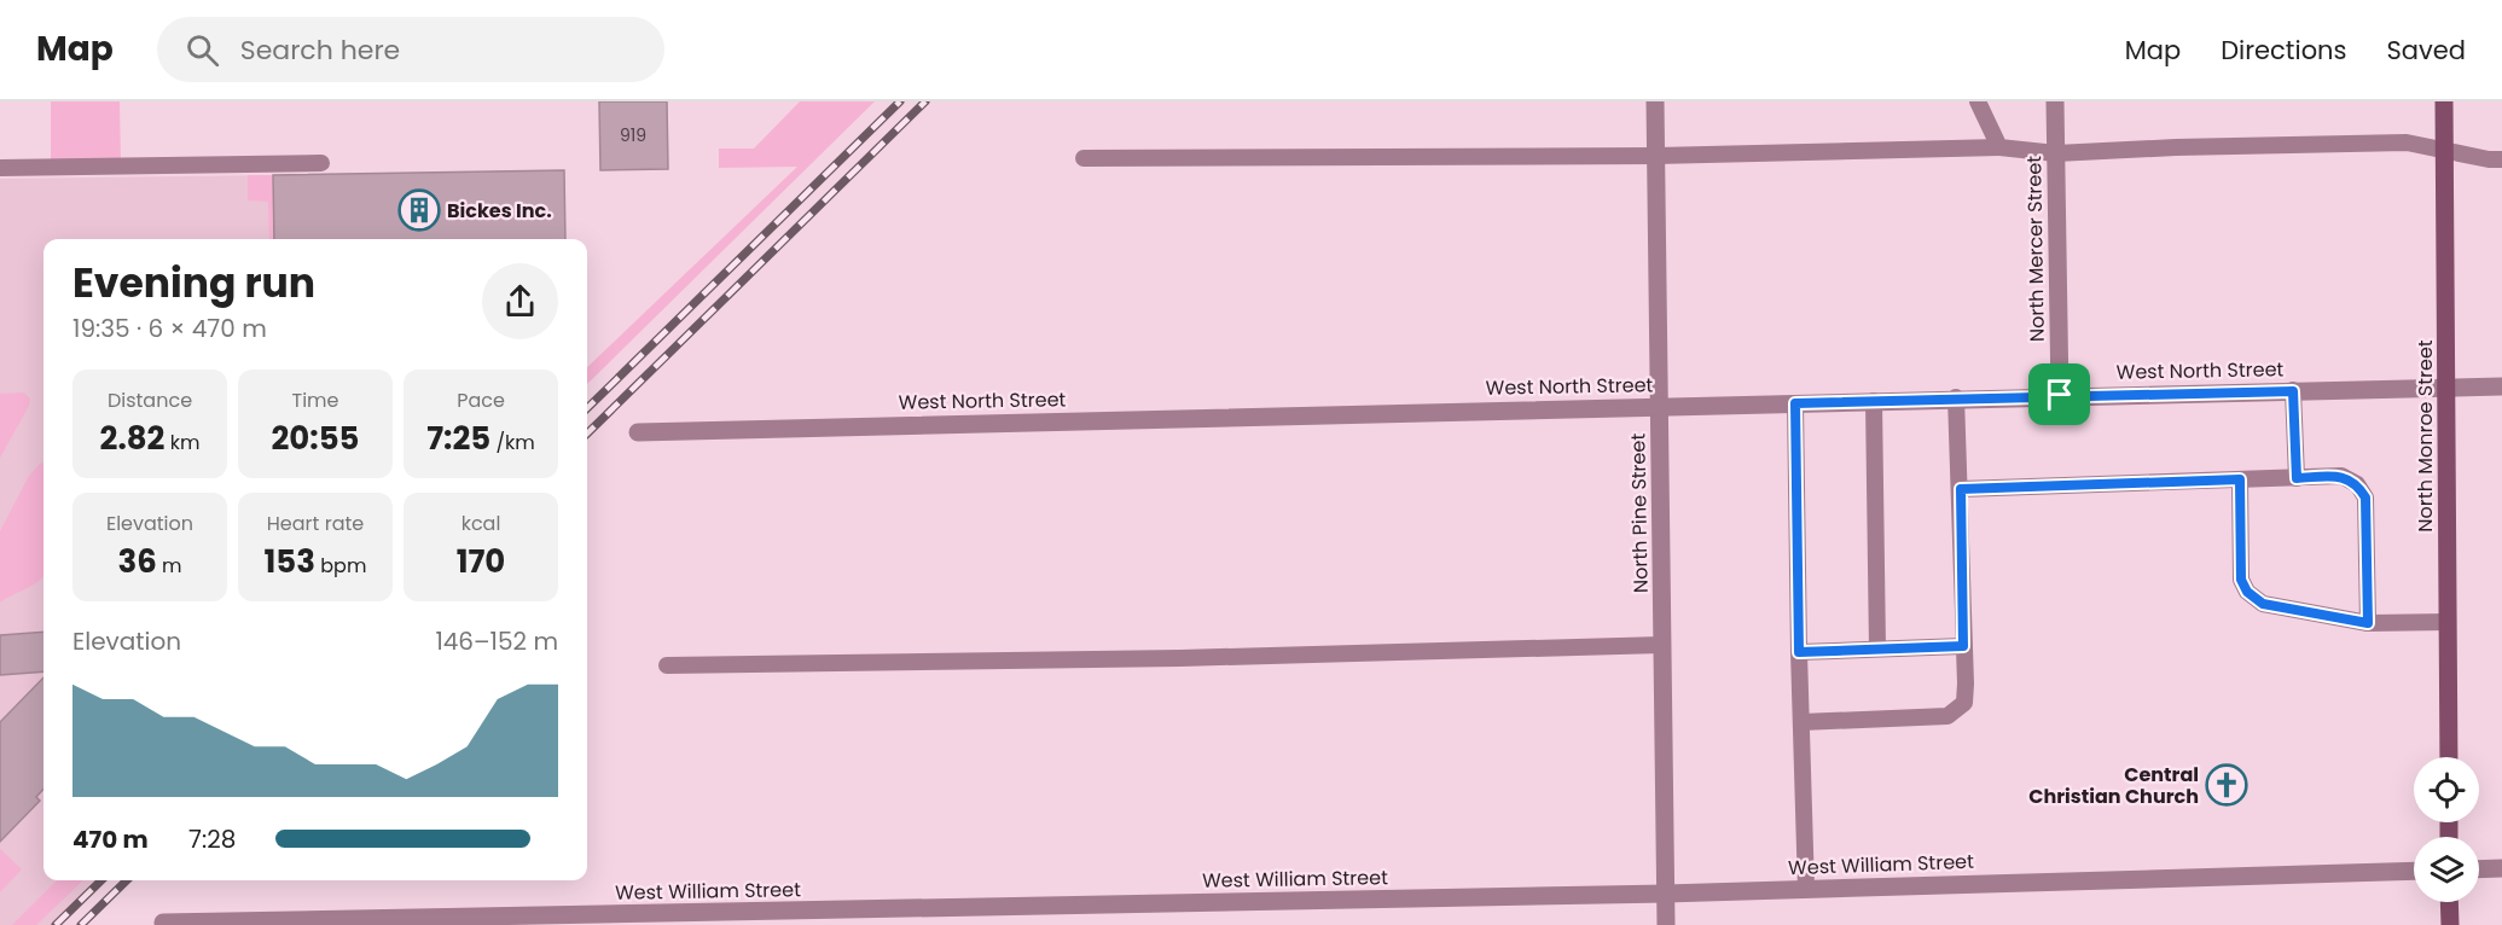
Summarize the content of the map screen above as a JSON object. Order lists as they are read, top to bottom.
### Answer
{
  "streets": {
    "street": [
      "North Mercer Street",
      "West North Street",
      "North Monroe Street",
      "North Pine Street",
      "West William Street"
    ]
  },
  "crossings": [
    ["North Mercer Street", "West North Street"],
    ["West North Street", "North Monroe Street"],
    ["West North Street", "North Pine Street"],
    ["North Pine Street", "West William Street"]
  ],
  "places": {
    "building": ["Bickes Inc."],
    "church": ["Central Christian Church"]
  },
  "house_numbers": ["919"],
  "page": {
    "header": "Map",
    "search": "Search here",
    "nav": ["Map", "Directions", "Saved"],
    "heading": ["Evening run", "19:35 · 6 × 470 m"],
    "stats": [
      ["Distance", "2.82 km"],
      ["Time", "20:55"],
      ["Pace", "7:25 /km"],
      ["Elevation", "36 m"],
      ["Heart rate", "153 bpm"],
      ["kcal", "170"]
    ],
    "chart": ["Elevation", "146–152 m"],
    "list": [
      {
        "name": "470 m",
        "note": "7:28"
      }
    ]
  }
}
